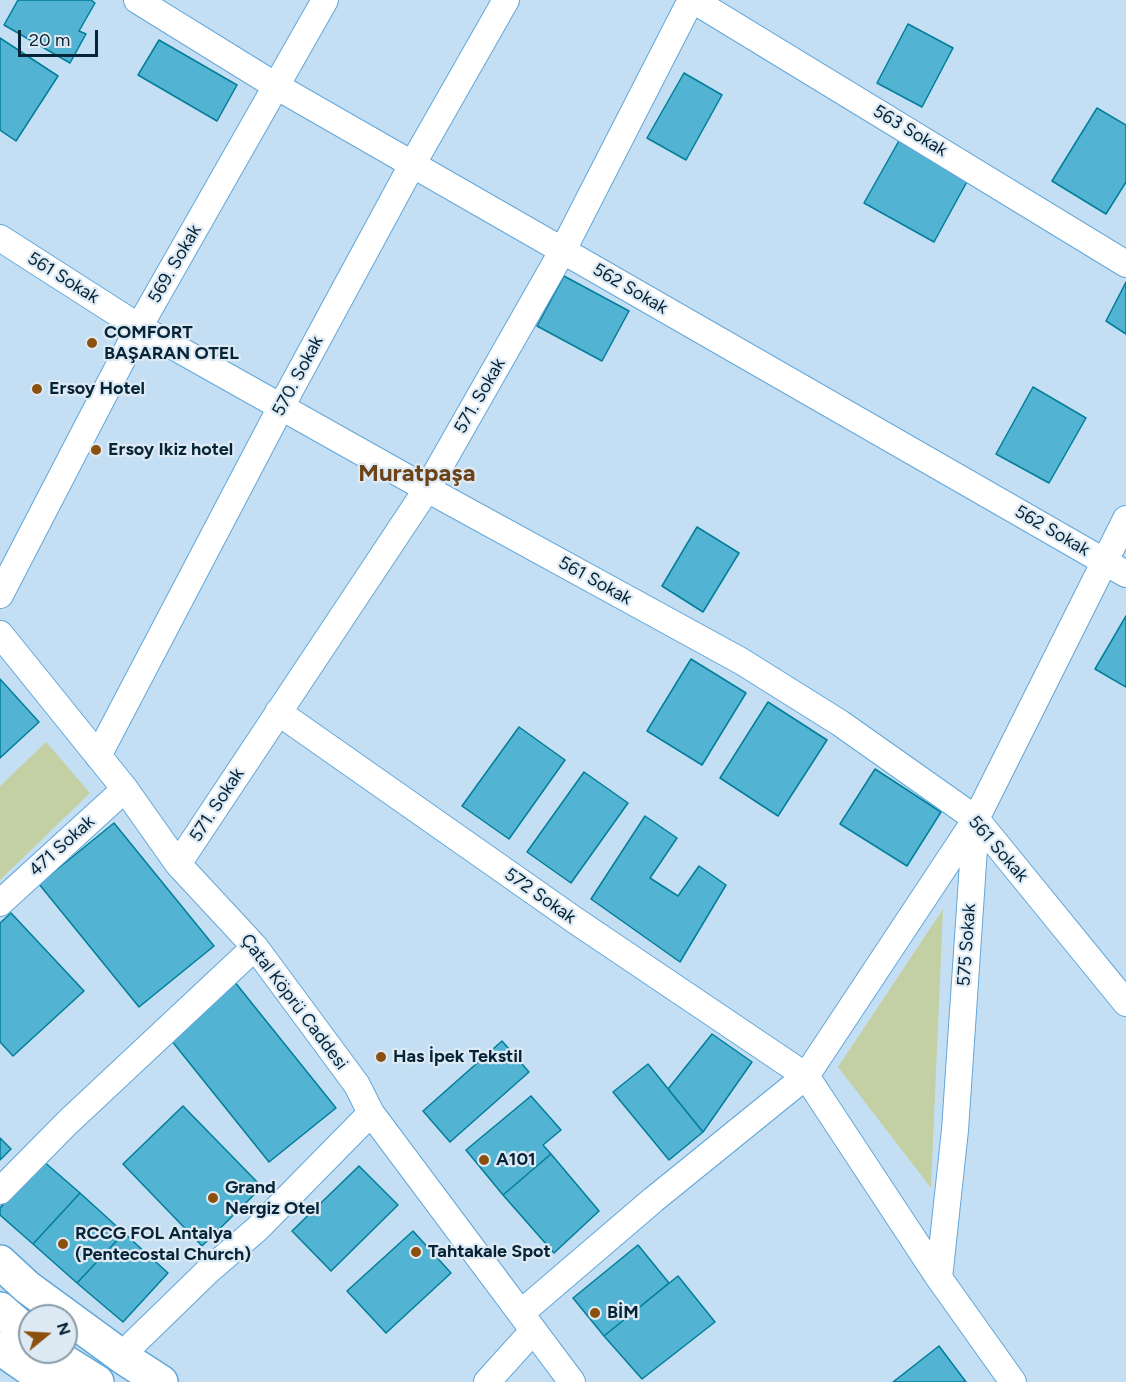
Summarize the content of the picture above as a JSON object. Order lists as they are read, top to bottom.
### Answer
{
  "streets": {
    "street": [
      "563 Sokak",
      "569. Sokak",
      "561 Sokak",
      "562 Sokak",
      "570. Sokak",
      "571. Sokak",
      "471 Sokak",
      "572 Sokak",
      "575 Sokak",
      "Çatal Köprü Caddesi"
    ]
  },
  "crossings": [
    ["563 Sokak", "571. Sokak"],
    ["569. Sokak", "561 Sokak"],
    ["569. Sokak", "562 Sokak"],
    ["561 Sokak", "570. Sokak"],
    ["561 Sokak", "571. Sokak"],
    ["561 Sokak", "575 Sokak"],
    ["562 Sokak", "570. Sokak"],
    ["562 Sokak", "571. Sokak"],
    ["562 Sokak", "575 Sokak"],
    ["570. Sokak", "Çatal Köprü Caddesi"],
    ["571. Sokak", "572 Sokak"],
    ["571. Sokak", "Çatal Köprü Caddesi"],
    ["471 Sokak", "Çatal Köprü Caddesi"]
  ],
  "districts": ["Muratpaşa"],
  "places": [
    "COMFORT BAŞARAN OTEL",
    "Ersoy Hotel",
    "Ersoy Ikiz hotel",
    "Has İpek Tekstil",
    "A101",
    "Grand Nergiz Otel",
    "RCCG FOL Antalya (Pentecostal Church)",
    "Tahtakale Spot",
    "BİM"
  ],
  "scale_bar": "20 m",
  "north": "right"
}
